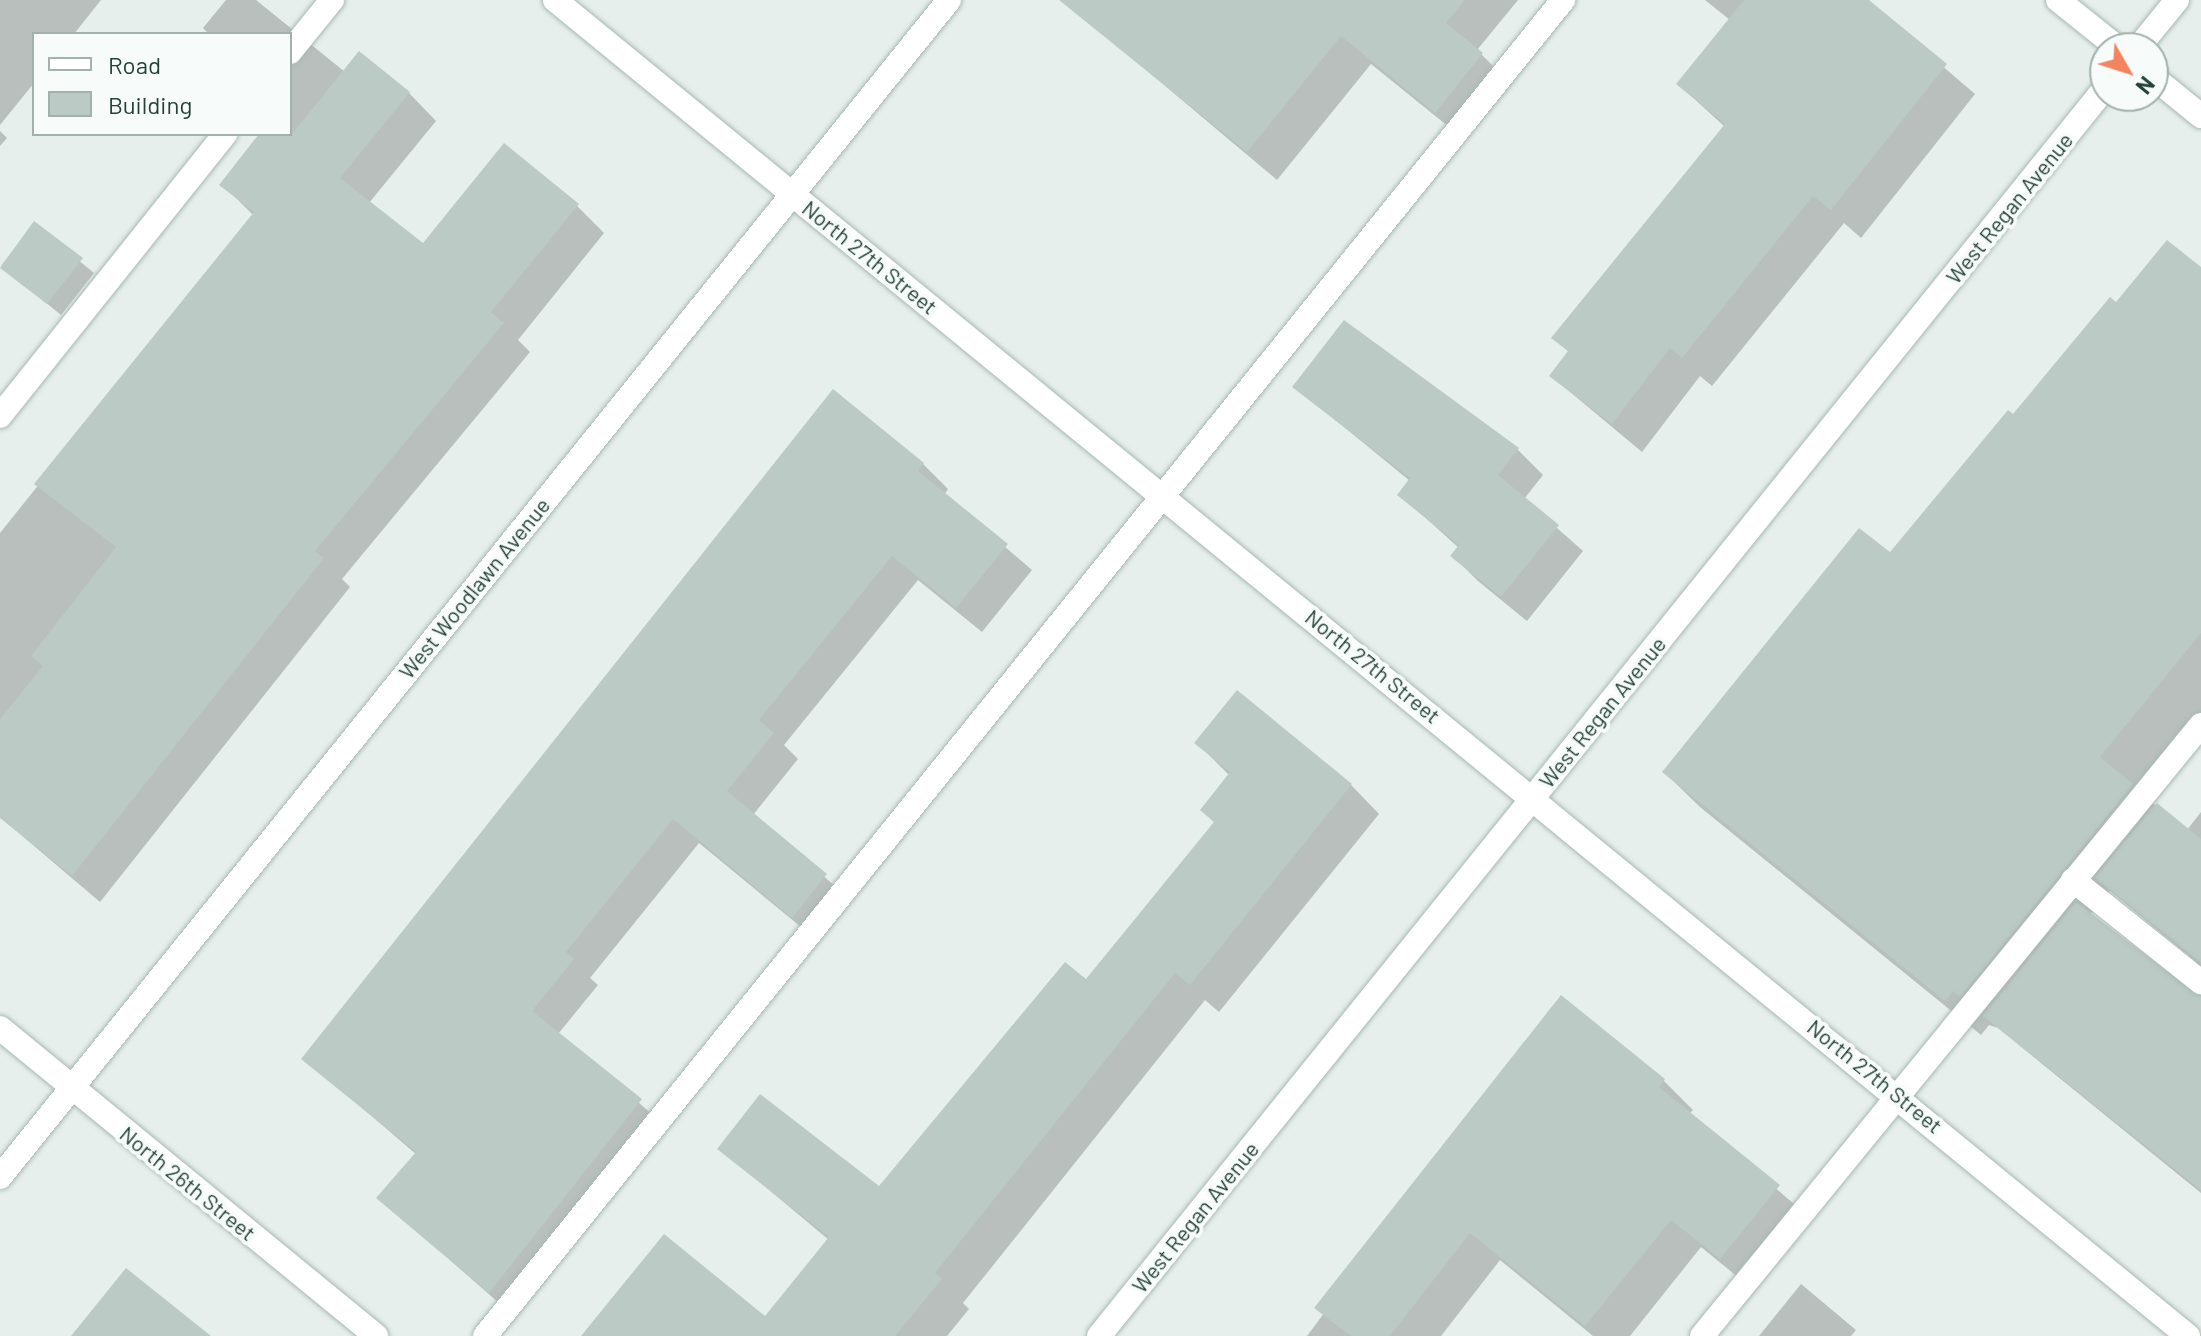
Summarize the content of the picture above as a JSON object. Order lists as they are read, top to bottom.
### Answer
{
  "streets": {
    "street": [
      "West Regan Avenue",
      "North 27th Street",
      "West Woodlawn Avenue",
      "North 26th Street"
    ]
  },
  "crossings": [
    ["West Regan Avenue", "North 27th Street"],
    ["North 27th Street", "West Woodlawn Avenue"],
    ["West Woodlawn Avenue", "North 26th Street"]
  ],
  "legend": ["Road", "Building"],
  "north": "bottom right"
}
